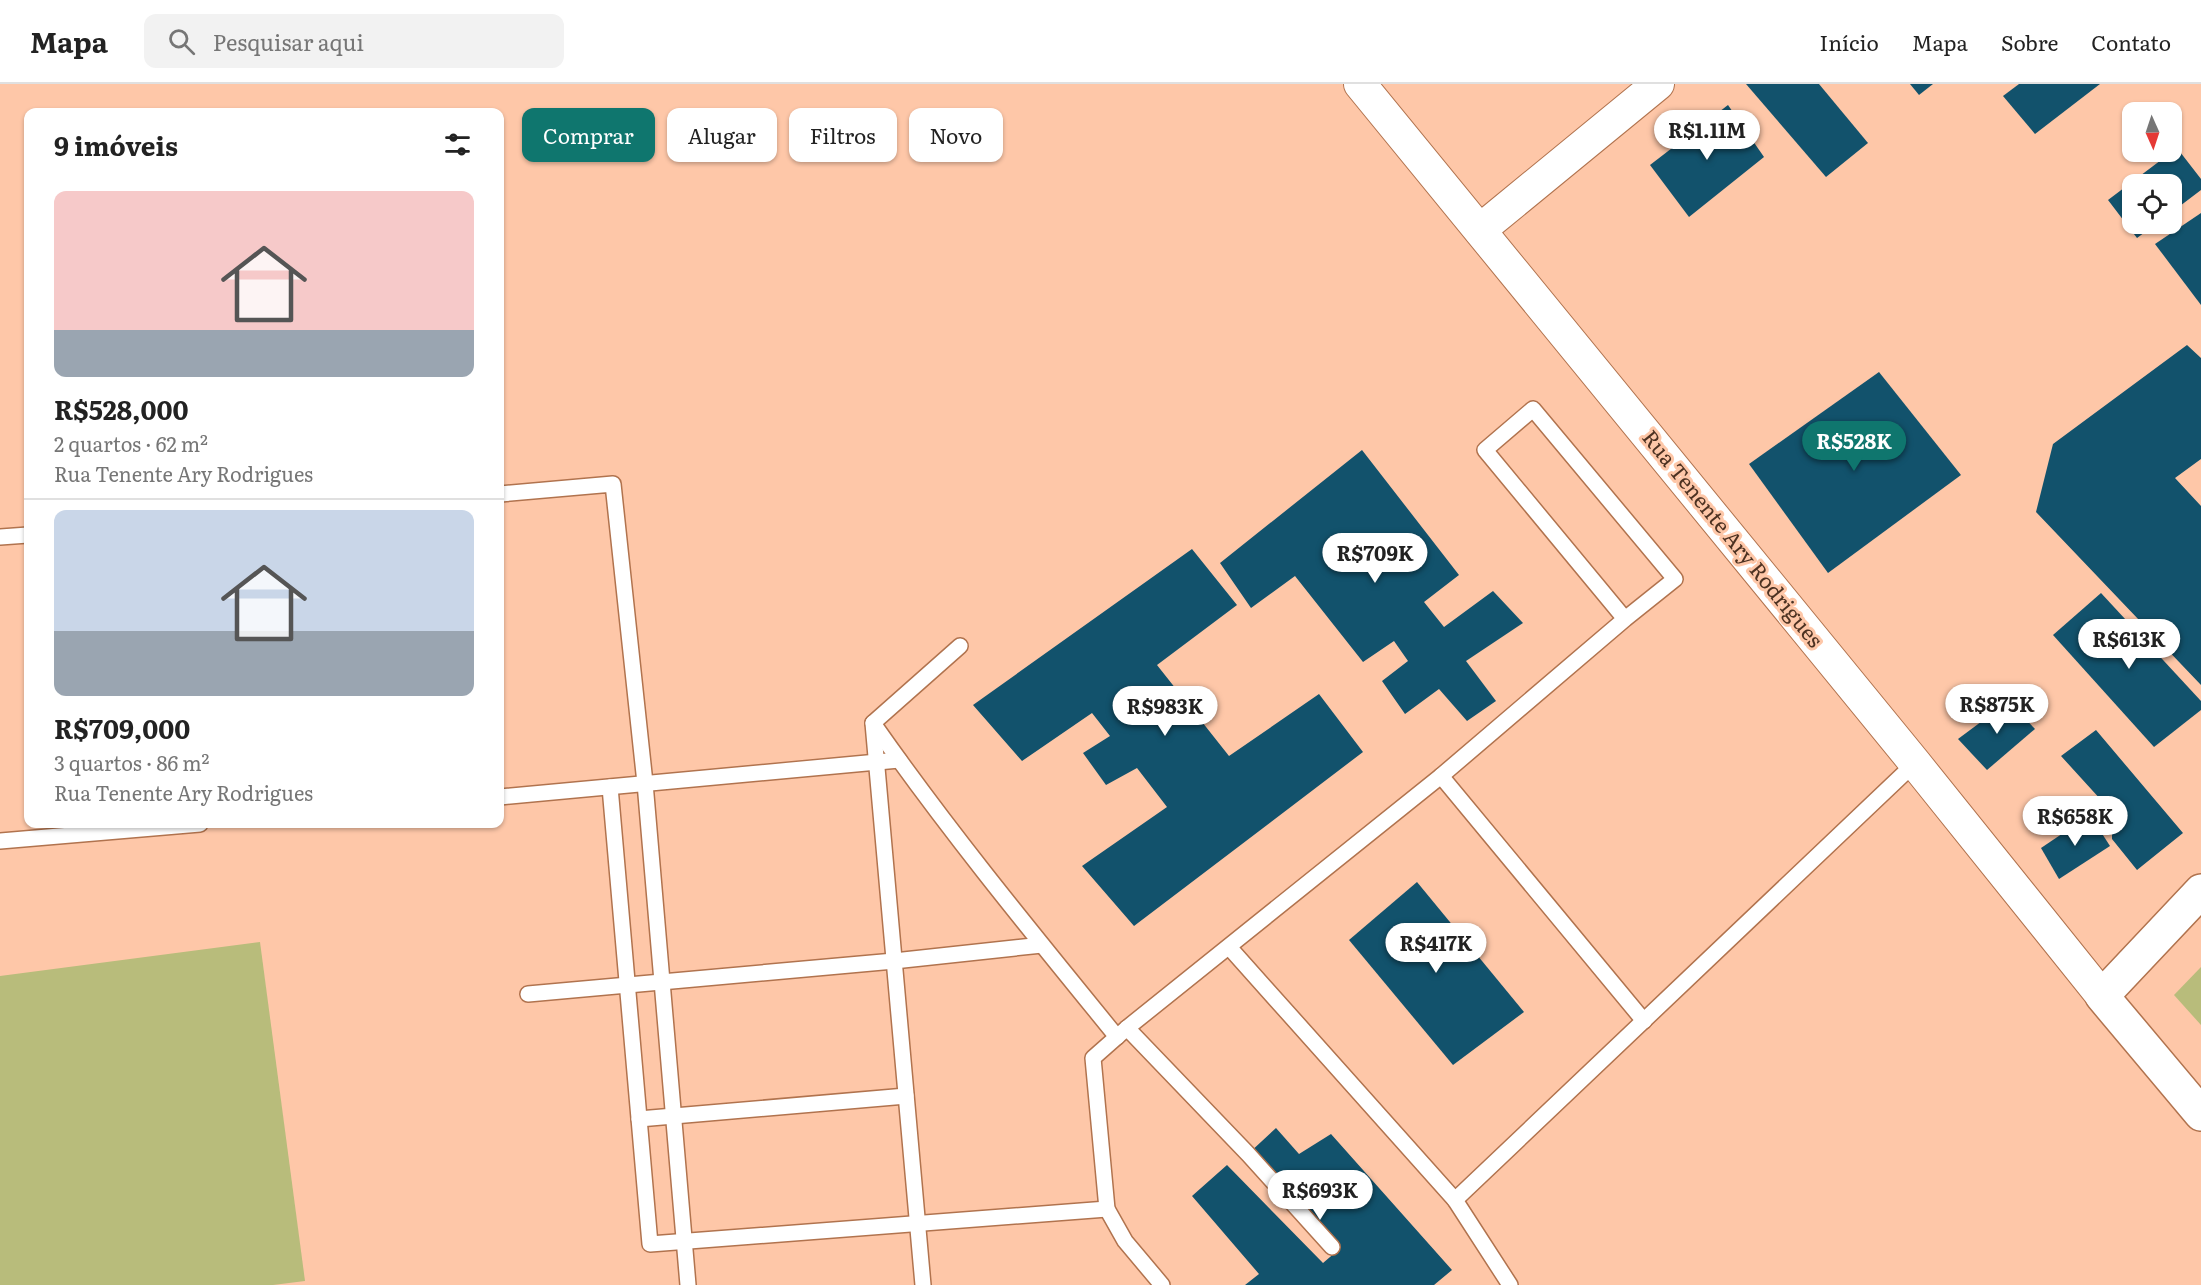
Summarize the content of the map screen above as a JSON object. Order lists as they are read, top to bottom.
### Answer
{
  "streets": {
    "street": ["Rua Tenente Ary Rodrigues"]
  },
  "north": "bottom",
  "page": {
    "header": "Mapa",
    "search": "Pesquisar aqui",
    "nav": [
      "Início",
      "Mapa",
      "Sobre",
      "Contato"
    ],
    "chip": [
      "Comprar",
      "Alugar",
      "Filtros",
      "Novo"
    ],
    "heading": "9 imóveis",
    "price": [
      "R$1.11M",
      "R$528K",
      "R$709K",
      "R$613K",
      "R$875K",
      "R$983K",
      "R$658K",
      "R$417K",
      "R$693K"
    ],
    "list": [
      {
        "name": "R$528,000",
        "note": "2 quartos · 62 m² · Rua Tenente Ary Rodrigues"
      },
      {
        "name": "R$709,000",
        "note": "3 quartos · 86 m² · Rua Tenente Ary Rodrigues"
      }
    ]
  }
}
